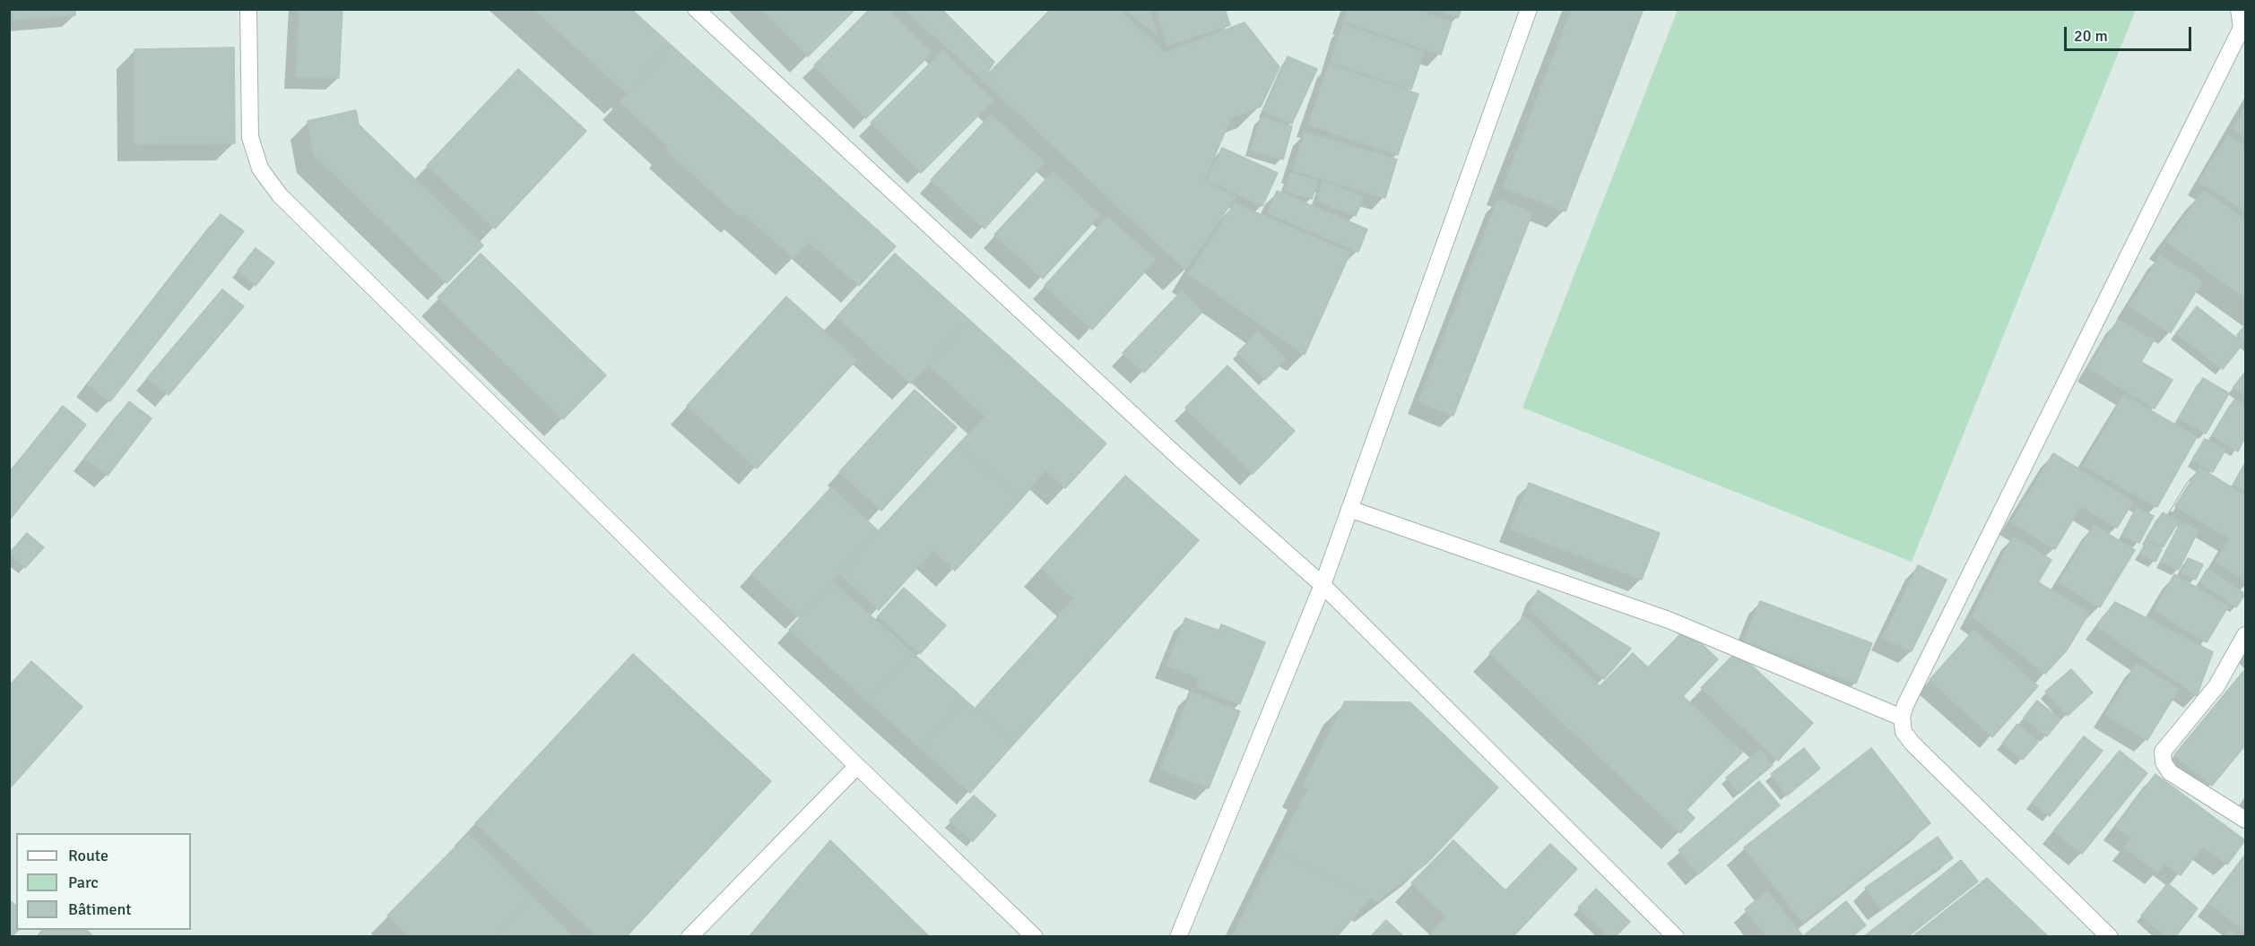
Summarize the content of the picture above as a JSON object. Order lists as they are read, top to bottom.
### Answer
{
  "legend": ["Route", "Parc", "Bâtiment"],
  "scale_bar": "20 m"
}
